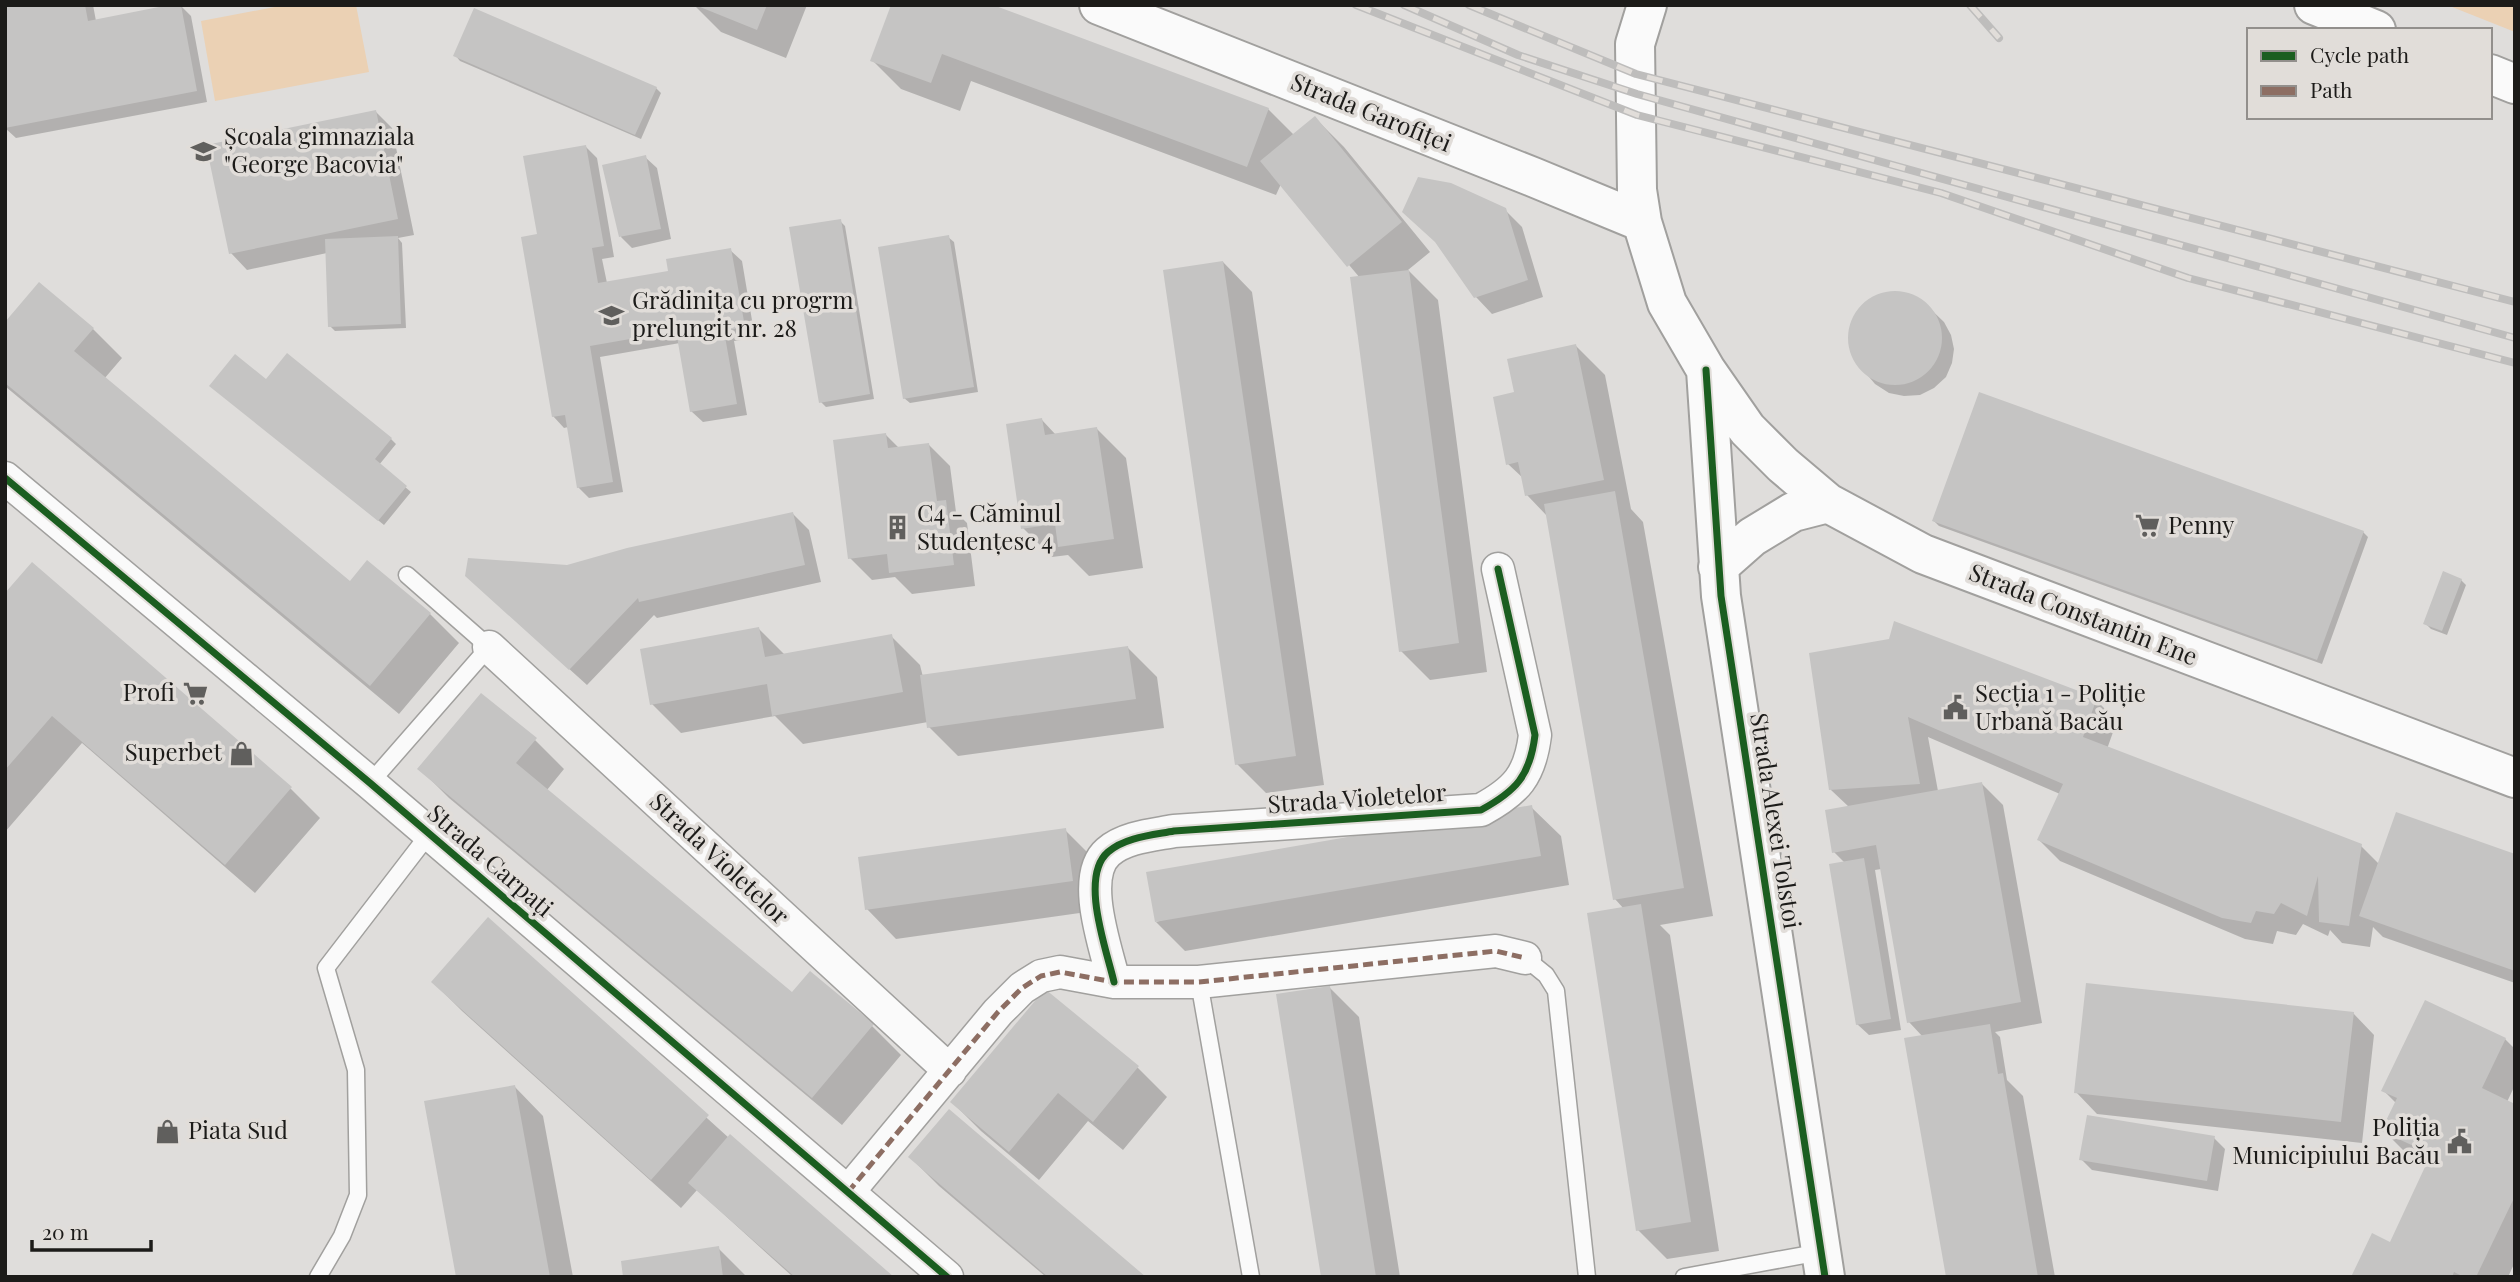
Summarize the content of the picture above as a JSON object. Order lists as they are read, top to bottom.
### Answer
{
  "streets": {
    "street": [
      "Strada Garofiței",
      "Strada Constantin Ene",
      "Strada Violetelor",
      "Strada Alexei Tolstoi",
      "Strada Carpați"
    ]
  },
  "crossings": [
    ["Strada Garofiței", "Strada Alexei Tolstoi"],
    ["Strada Constantin Ene", "Strada Alexei Tolstoi"]
  ],
  "places": {
    "school or university": ["Școala gimnaziala \"George Bacovia\"", "Grădinița cu progrm prelungit nr. 28"],
    "supermarket": ["Penny", "Profi"],
    "building": ["C4 - Căminul Studențesc 4"],
    "public building": ["Secția 1 - Poliție Urbană Bacău", "Poliția Municipiului Bacău"],
    "shop": ["Superbet", "Piata Sud"]
  },
  "legend": ["Cycle path", "Path"],
  "scale_bar": "20 m"
}
